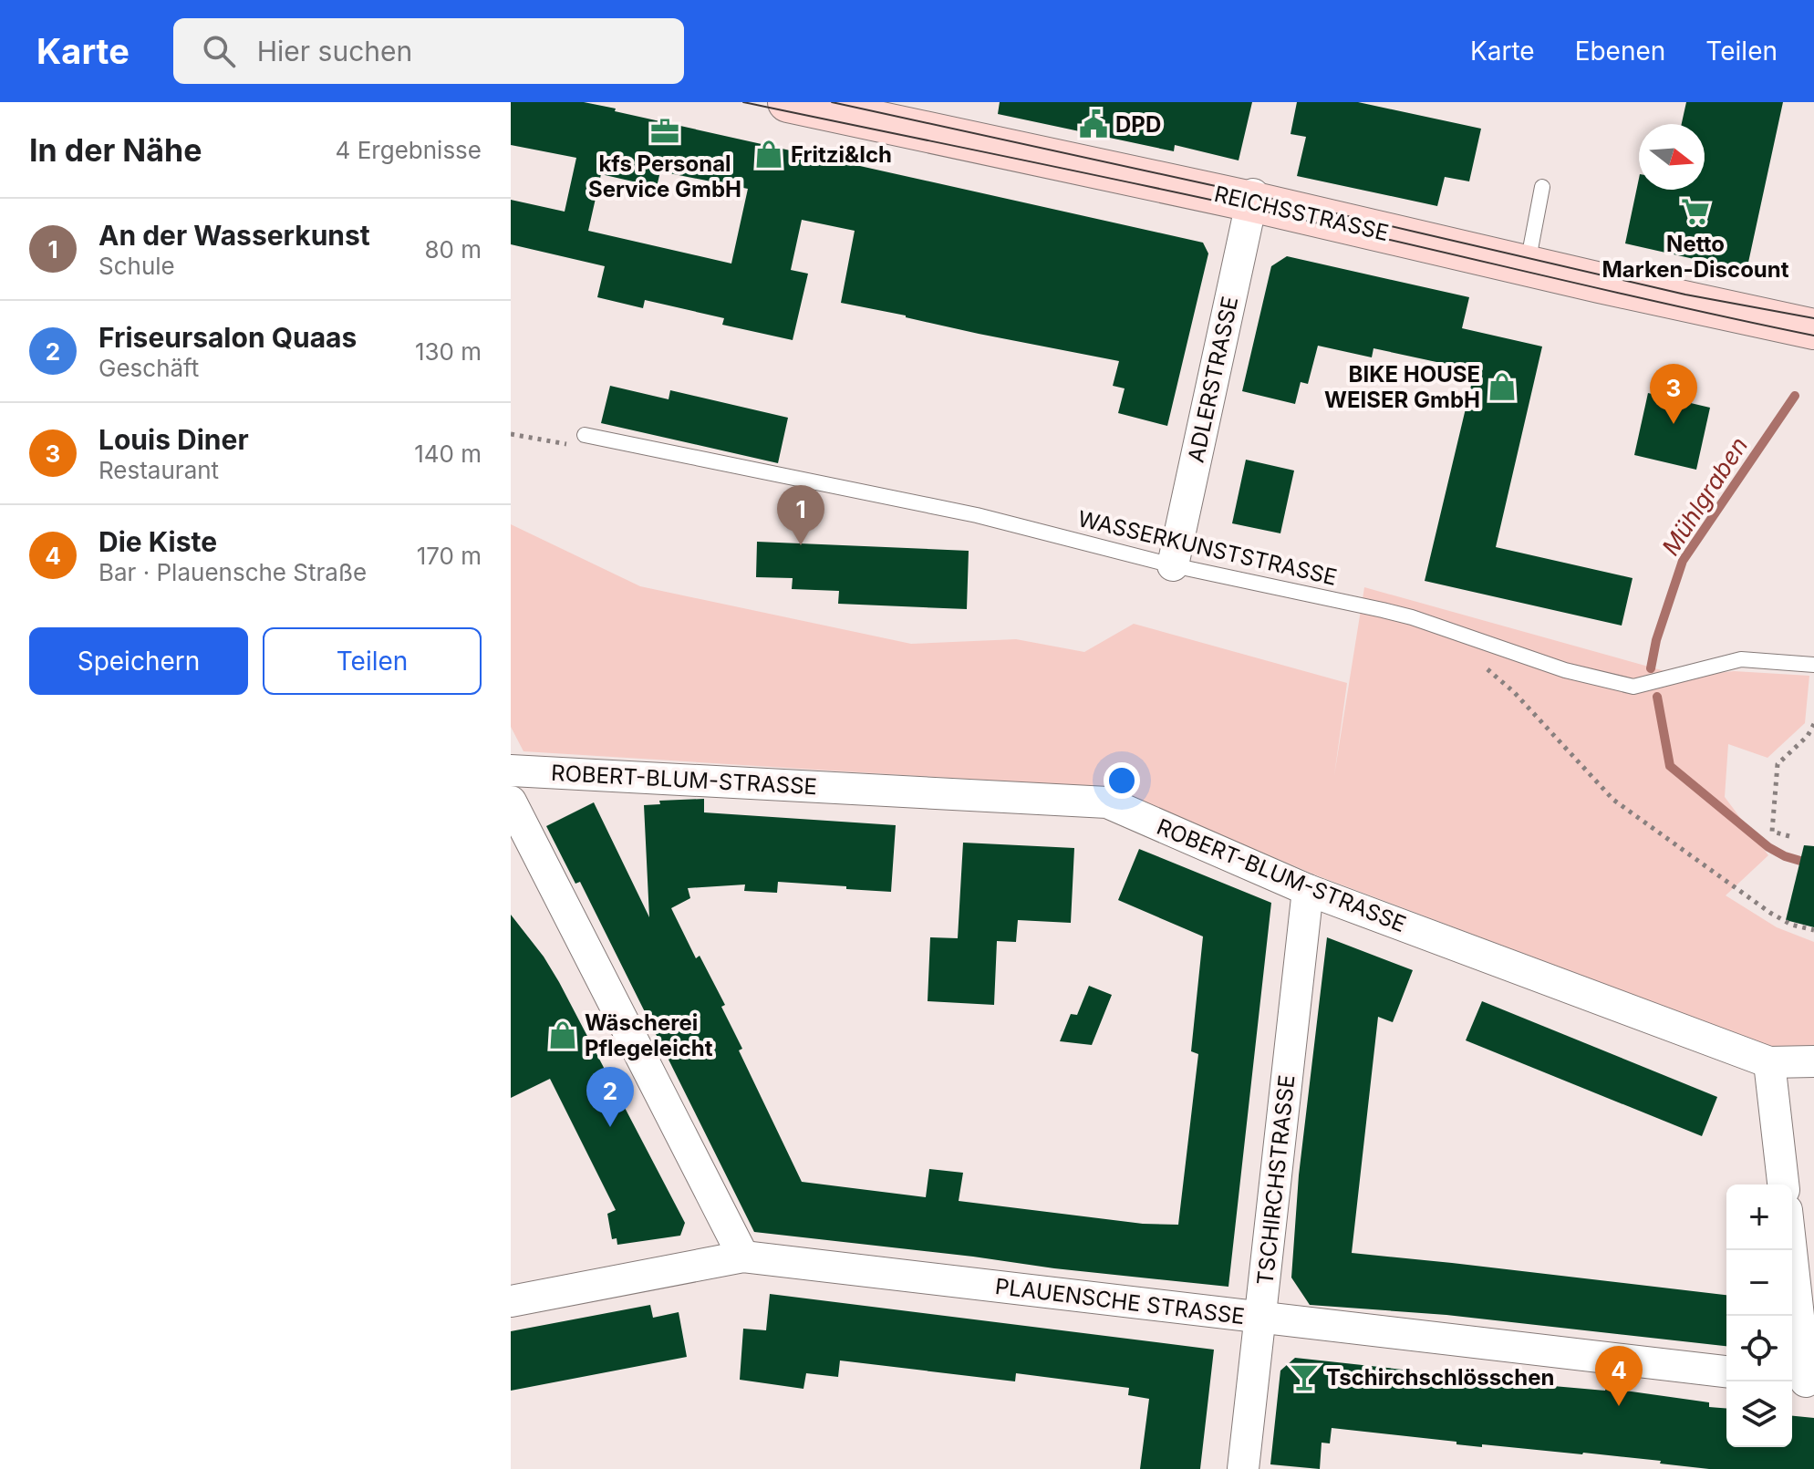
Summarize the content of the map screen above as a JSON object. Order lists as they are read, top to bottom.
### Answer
{
  "streets": {
    "main road": ["REICHSSTRASSE"],
    "street": [
      "ADLERSTRASSE",
      "ROBERT-BLUM-STRASSE",
      "TSCHIRCHSTRASSE",
      "PLAUENSCHE STRASSE"
    ],
    "lane": ["WASSERKUNSTSTRASSE"]
  },
  "crossings": [
    ["REICHSSTRASSE", "ADLERSTRASSE"],
    ["ADLERSTRASSE", "WASSERKUNSTSTRASSE"],
    ["ROBERT-BLUM-STRASSE", "TSCHIRCHSTRASSE"],
    ["TSCHIRCHSTRASSE", "PLAUENSCHE STRASSE"]
  ],
  "water": ["Mühlgraben"],
  "places": {
    "public building": ["DPD"],
    "office": ["kfs Personal Service GmbH"],
    "shop": ["Fritzi&Ich", "BIKE HOUSE WEISER GmbH", "Wäscherei Pflegeleicht"],
    "supermarket": ["Netto Marken-Discount"],
    "bar": ["Tschirchschlösschen"]
  },
  "north": "right",
  "page": {
    "header": "Karte",
    "search": "Hier suchen",
    "nav": ["Karte", "Ebenen", "Teilen"],
    "heading": ["In der Nähe", "4 Ergebnisse"],
    "list": [
      {
        "mark": "1",
        "name": "An der Wasserkunst",
        "note": "Schule",
        "value": "80 m"
      },
      {
        "mark": "2",
        "name": "Friseursalon Quaas",
        "note": "Geschäft",
        "value": "130 m"
      },
      {
        "mark": "3",
        "name": "Louis Diner",
        "note": "Restaurant",
        "value": "140 m"
      },
      {
        "mark": "4",
        "name": "Die Kiste",
        "note": "Bar · Plauensche Straße",
        "value": "170 m"
      }
    ],
    "pins": [
      "3",
      "1",
      "2",
      "4"
    ],
    "buttons": ["Speichern", "Teilen"],
    "map_buttons": ["+", "−"]
  }
}
